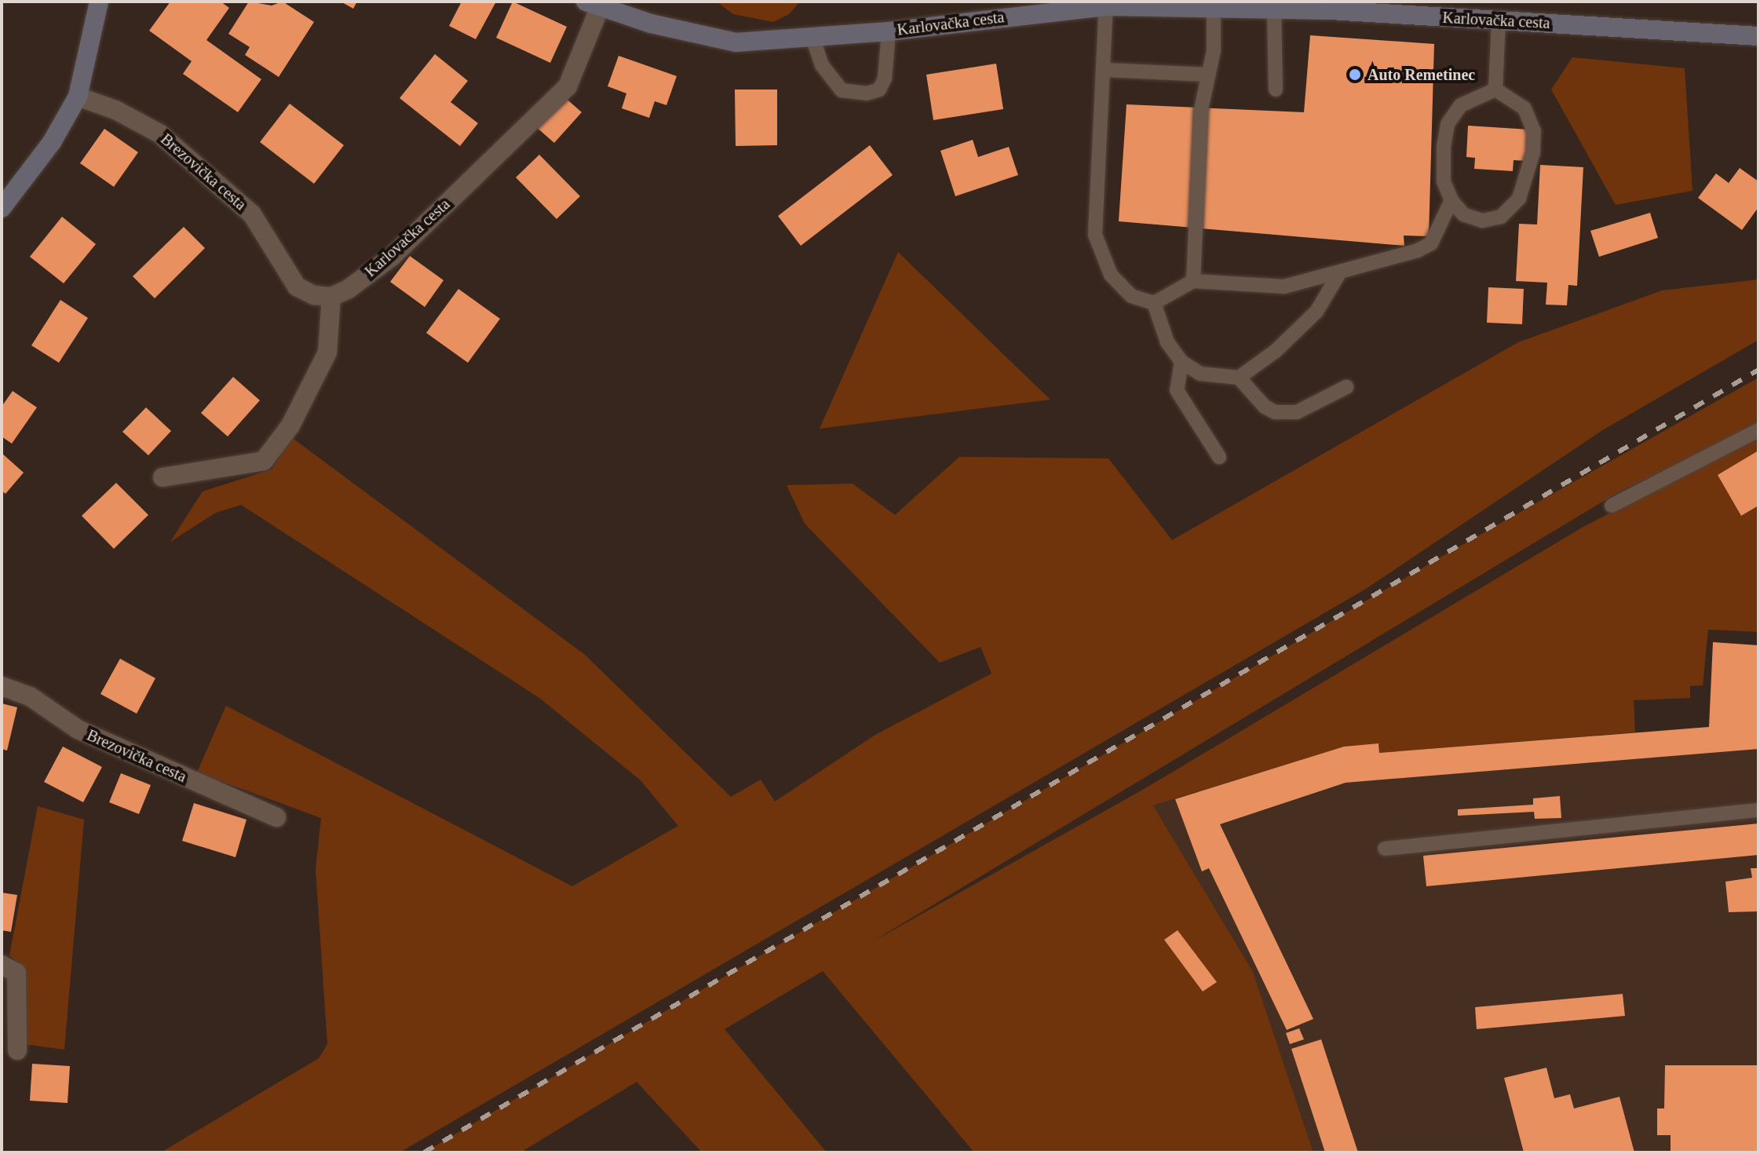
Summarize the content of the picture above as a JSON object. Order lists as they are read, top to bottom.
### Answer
{
  "streets": {
    "main road": ["Karlovačka cesta"],
    "street": ["Brezovička cesta"]
  },
  "crossings": [
    ["Karlovačka cesta", "Brezovička cesta"]
  ],
  "places": ["Auto Remetinec"]
}
